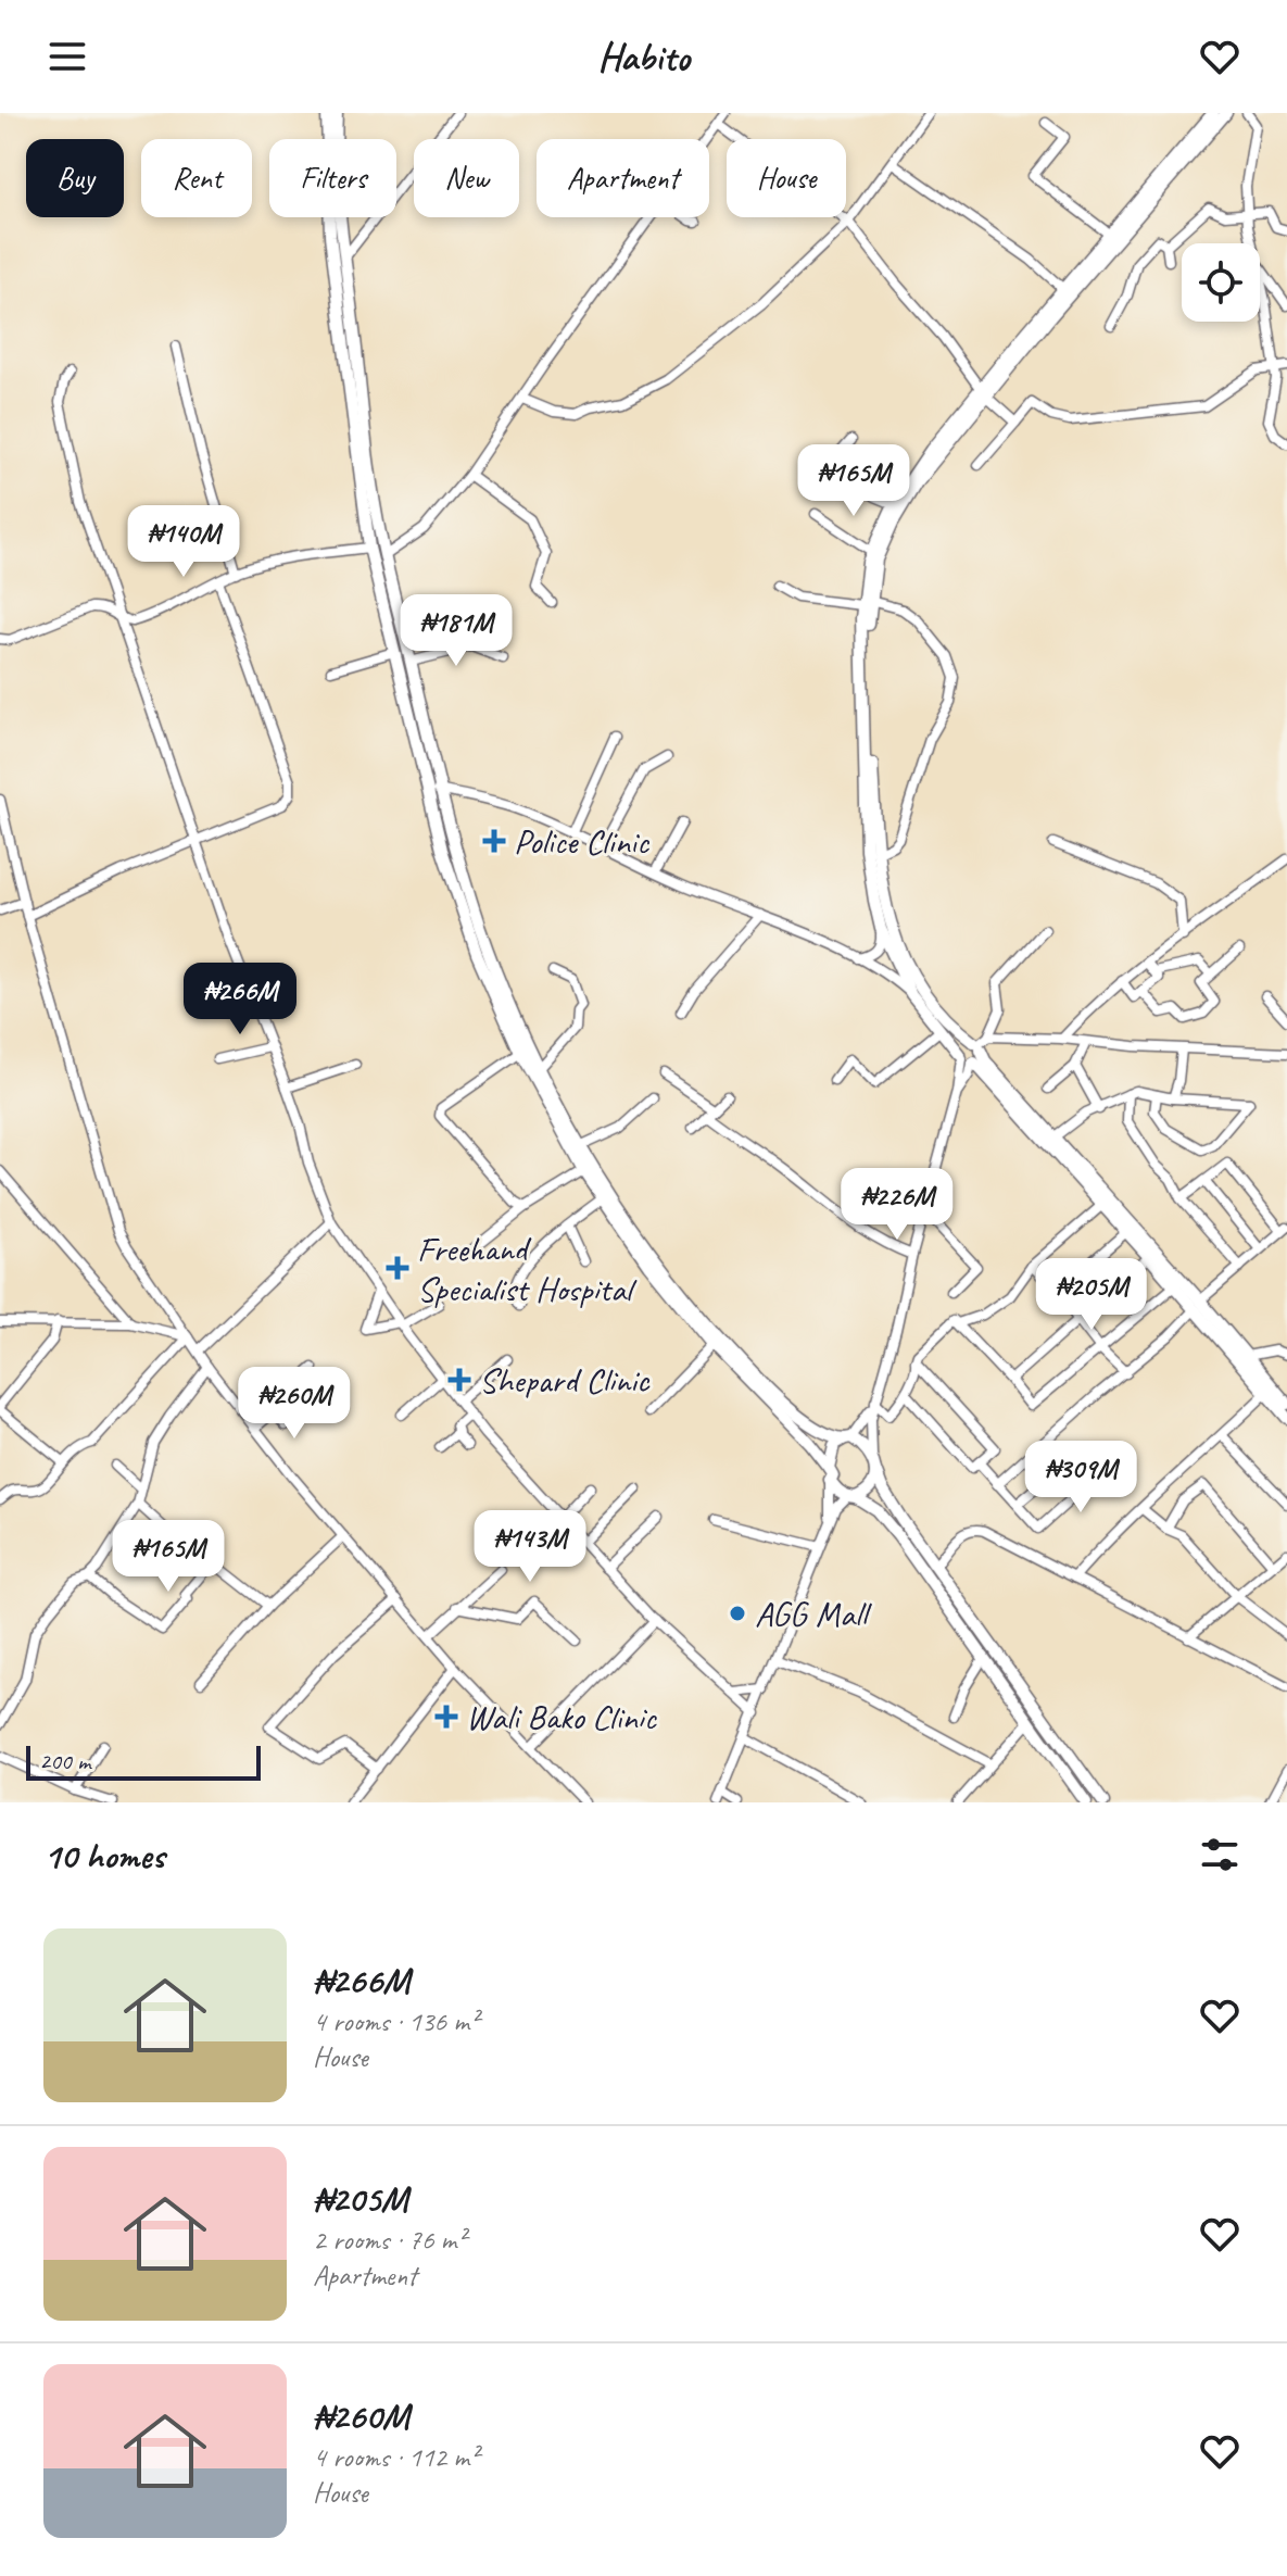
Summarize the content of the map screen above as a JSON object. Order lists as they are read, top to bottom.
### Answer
{
  "places": {
    "health": [
      "Police Clinic",
      "Freehand Specialist Hospital",
      "Shepard Clinic",
      "Wali Bako Clinic"
    ],
    "other": ["AGG Mall"]
  },
  "scale_bar": "200 m",
  "page": {
    "header": "Habito",
    "chip": [
      "Buy",
      "Rent",
      "Filters",
      "New",
      "Apartment",
      "House"
    ],
    "price": [
      "₦165M",
      "₦140M",
      "₦181M",
      "₦266M",
      "₦226M",
      "₦205M",
      "₦260M",
      "₦309M",
      "₦143M",
      "₦165M"
    ],
    "scale": "200 m",
    "heading": "10 homes",
    "list": [
      {
        "name": "₦266M",
        "note": "4 rooms · 136 m² · House"
      },
      {
        "name": "₦205M",
        "note": "2 rooms · 76 m² · Apartment"
      },
      {
        "name": "₦260M",
        "note": "4 rooms · 112 m² · House"
      }
    ]
  }
}
